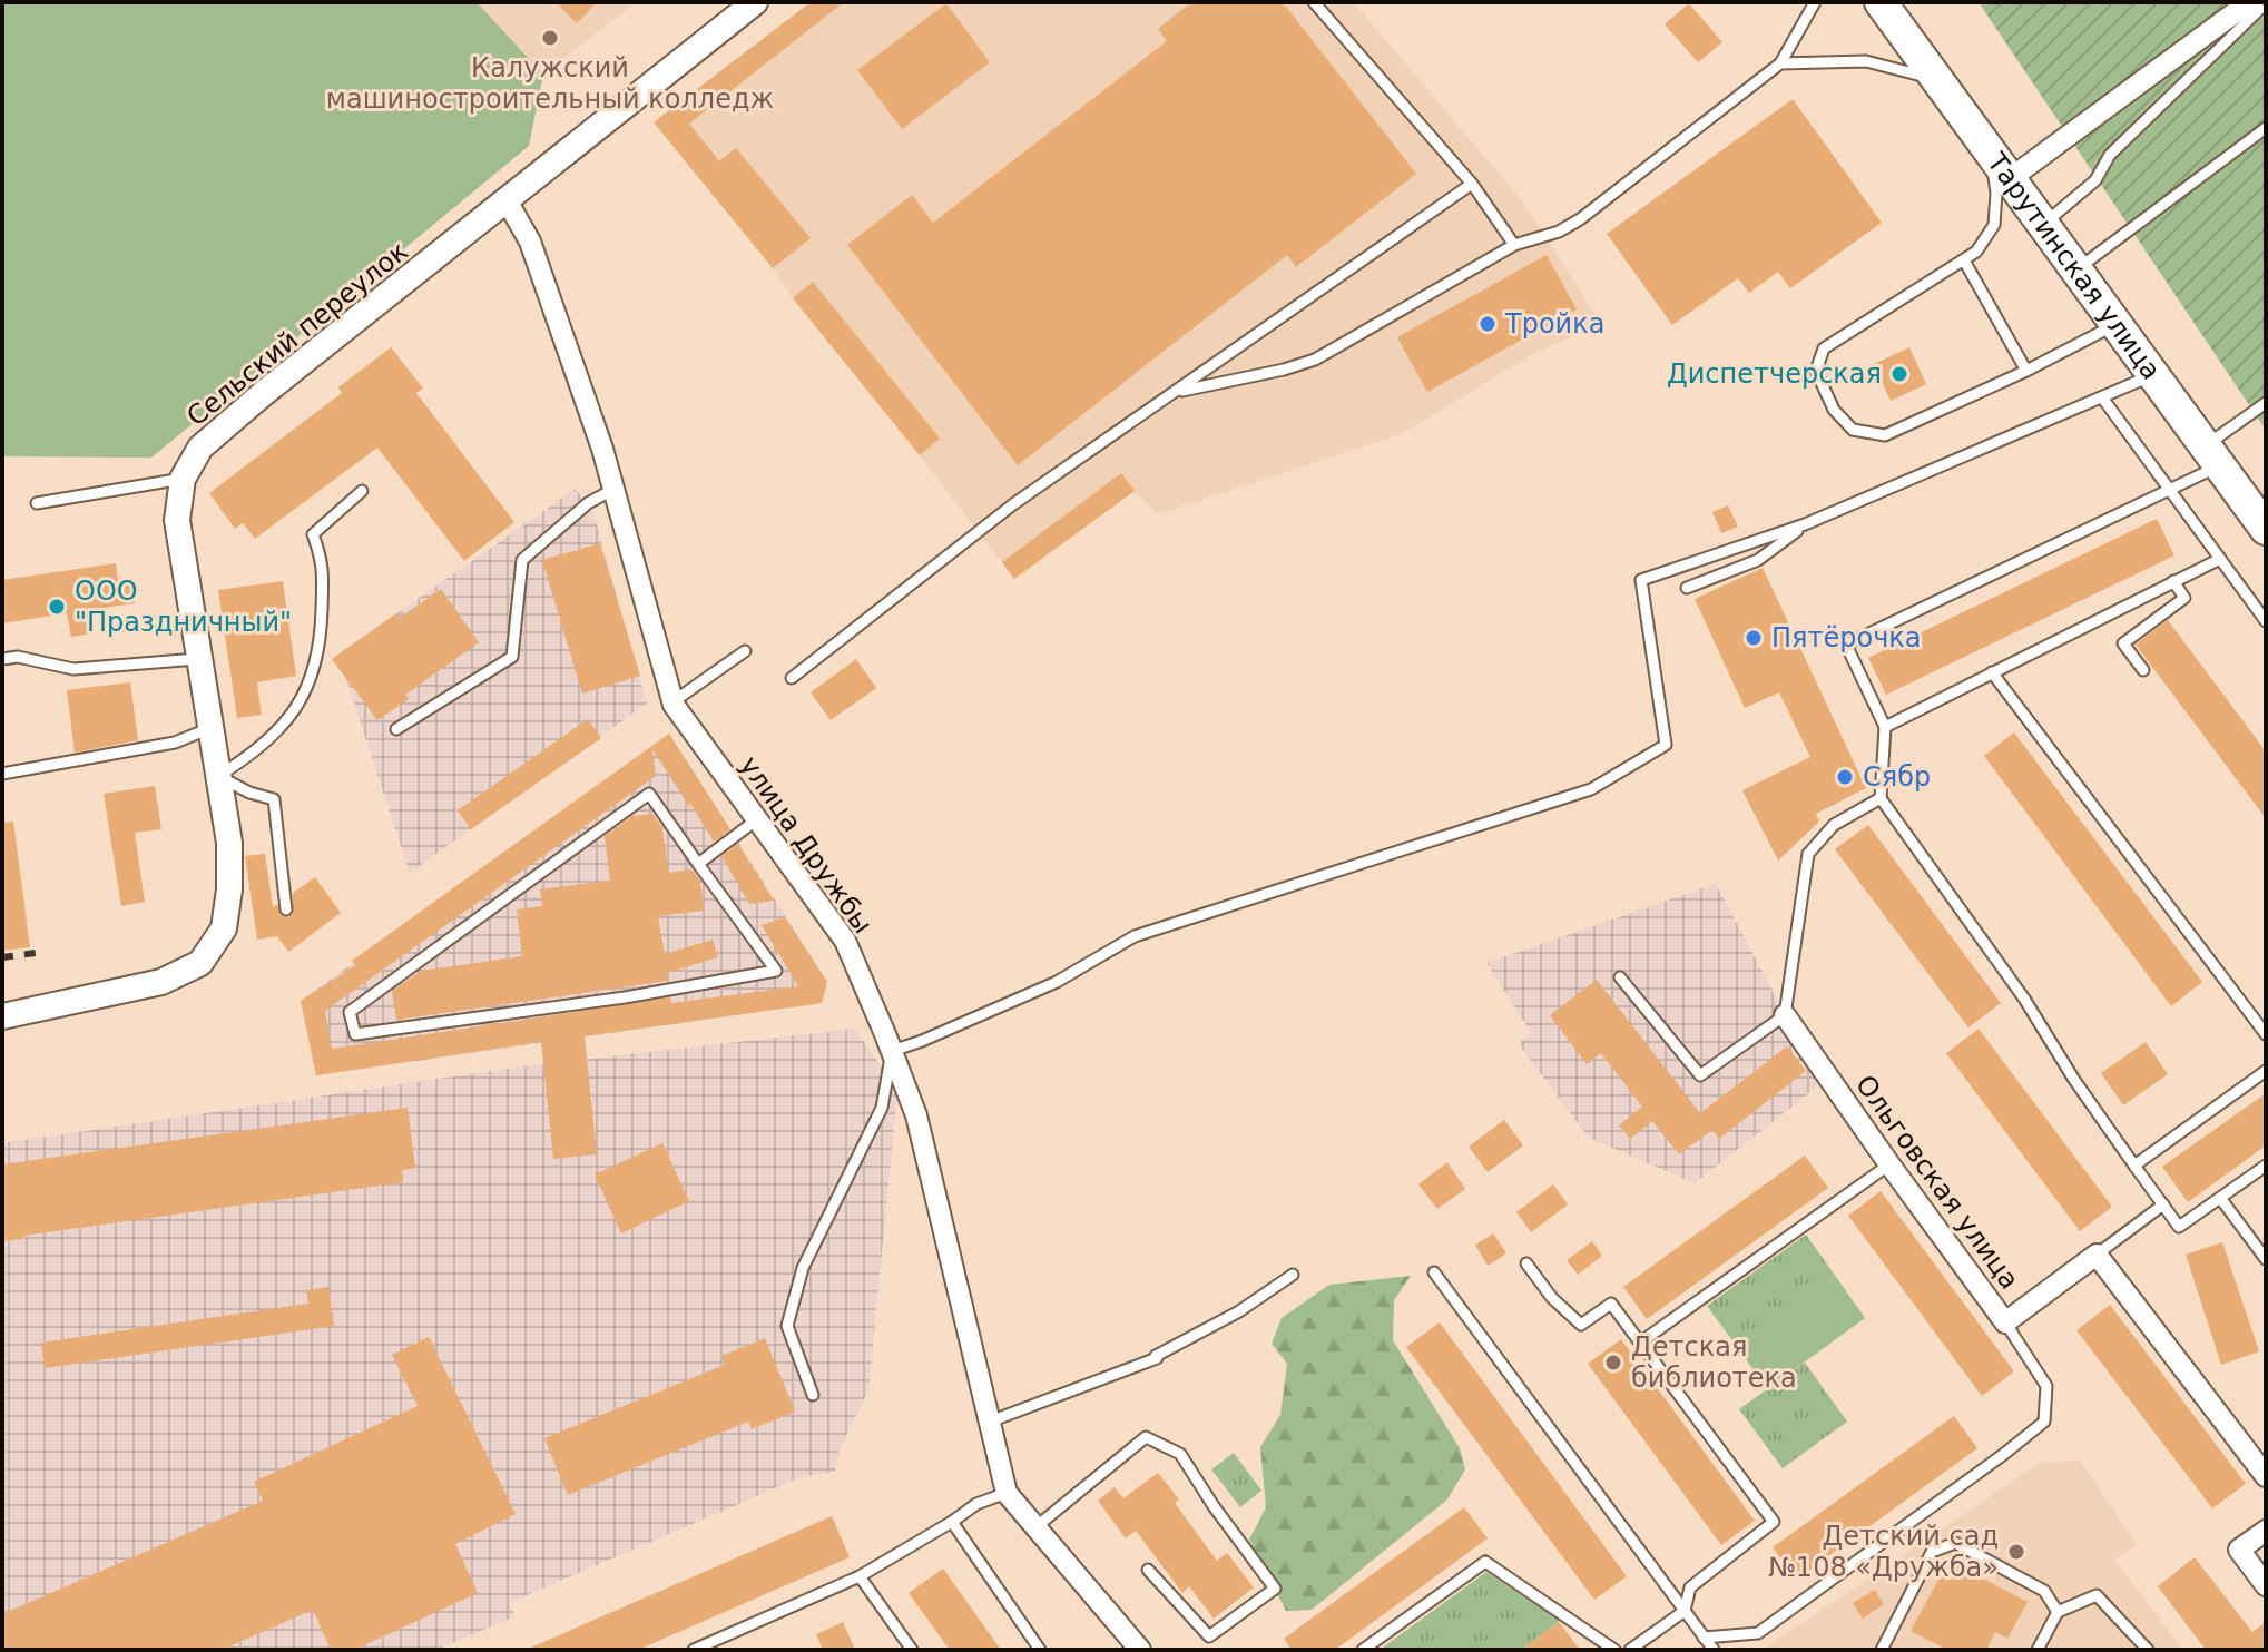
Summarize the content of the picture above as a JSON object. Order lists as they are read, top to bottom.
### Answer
{
  "streets": {
    "main road": ["Тарутинская улица"],
    "street": ["Сельский переулок", "улица Дружбы", "Ольговская улица"]
  },
  "crossings": [
    ["Сельский переулок", "улица Дружбы"]
  ],
  "places": [
    "Калужский машиностроительный колледж",
    "Тройка",
    "Диспетчерская",
    "ООО \"Праздничный\"",
    "Пятёрочка",
    "Сябр",
    "Детская библиотека",
    "Детский сад №108 «Дружба»"
  ]
}
